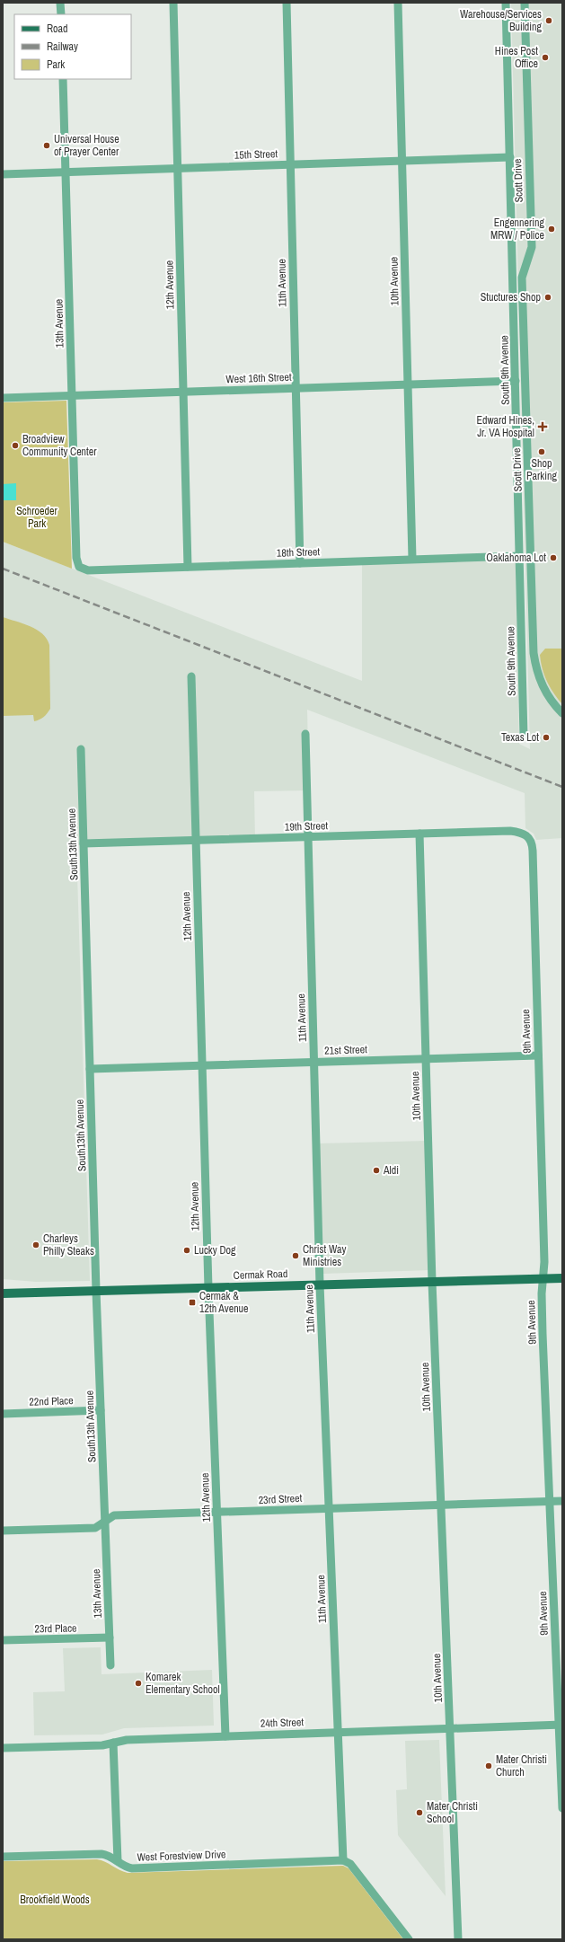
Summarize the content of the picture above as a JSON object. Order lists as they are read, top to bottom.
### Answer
{
  "streets": {
    "main road": ["Cermak Road"],
    "street": [
      "15th Street",
      "Scott Drive",
      "10th Avenue",
      "11th Avenue",
      "12th Avenue",
      "13th Avenue",
      "South 9th Avenue",
      "West 16th Street",
      "18th Street",
      "19th Street",
      "South13th Avenue",
      "9th Avenue",
      "21st Street",
      "22nd Place",
      "23rd Street",
      "23rd Place",
      "24th Street",
      "West Forestview Drive"
    ]
  },
  "crossings": [
    ["15th Street", "10th Avenue"],
    ["15th Street", "11th Avenue"],
    ["15th Street", "12th Avenue"],
    ["15th Street", "13th Avenue"],
    ["15th Street", "South 9th Avenue"],
    ["10th Avenue", "West 16th Street"],
    ["10th Avenue", "18th Street"],
    ["10th Avenue", "19th Street"],
    ["10th Avenue", "21st Street"],
    ["10th Avenue", "Cermak Road"],
    ["10th Avenue", "23rd Street"],
    ["10th Avenue", "24th Street"],
    ["11th Avenue", "West 16th Street"],
    ["11th Avenue", "18th Street"],
    ["11th Avenue", "19th Street"],
    ["11th Avenue", "21st Street"],
    ["11th Avenue", "Cermak Road"],
    ["11th Avenue", "23rd Street"],
    ["11th Avenue", "24th Street"],
    ["11th Avenue", "West Forestview Drive"],
    ["12th Avenue", "West 16th Street"],
    ["12th Avenue", "18th Street"],
    ["12th Avenue", "19th Street"],
    ["12th Avenue", "21st Street"],
    ["12th Avenue", "Cermak Road"],
    ["12th Avenue", "23rd Street"],
    ["12th Avenue", "24th Street"],
    ["13th Avenue", "West 16th Street"],
    ["13th Avenue", "18th Street"],
    ["13th Avenue", "South13th Avenue"],
    ["13th Avenue", "23rd Street"],
    ["13th Avenue", "23rd Place"],
    ["South 9th Avenue", "West 16th Street"],
    ["South 9th Avenue", "18th Street"],
    ["19th Street", "South13th Avenue"],
    ["19th Street", "9th Avenue"],
    ["South13th Avenue", "21st Street"],
    ["South13th Avenue", "Cermak Road"],
    ["South13th Avenue", "22nd Place"],
    ["South13th Avenue", "23rd Street"],
    ["9th Avenue", "21st Street"],
    ["9th Avenue", "Cermak Road"],
    ["9th Avenue", "23rd Street"],
    ["9th Avenue", "24th Street"]
  ],
  "parks": ["Schroeder Park", "Brookfield Woods"],
  "places": {
    "other": [
      "Warehouse/Services Building",
      "Hines Post Office",
      "Universal House of Prayer Center",
      "Engennering MRW / Police",
      "Stuctures Shop",
      "Broadview Community Center",
      "Shop Parking",
      "Oaklahoma Lot",
      "Texas Lot",
      "Aldi",
      "Charleys Philly Steaks",
      "Lucky Dog",
      "Christ Way Ministries",
      "Komarek Elementary School",
      "Mater Christi Church",
      "Mater Christi School"
    ],
    "health": ["Edward Hines, Jr. VA Hospital"],
    "transit": ["Cermak & 12th Avenue"]
  },
  "legend": ["Road", "Railway", "Park"]
}
